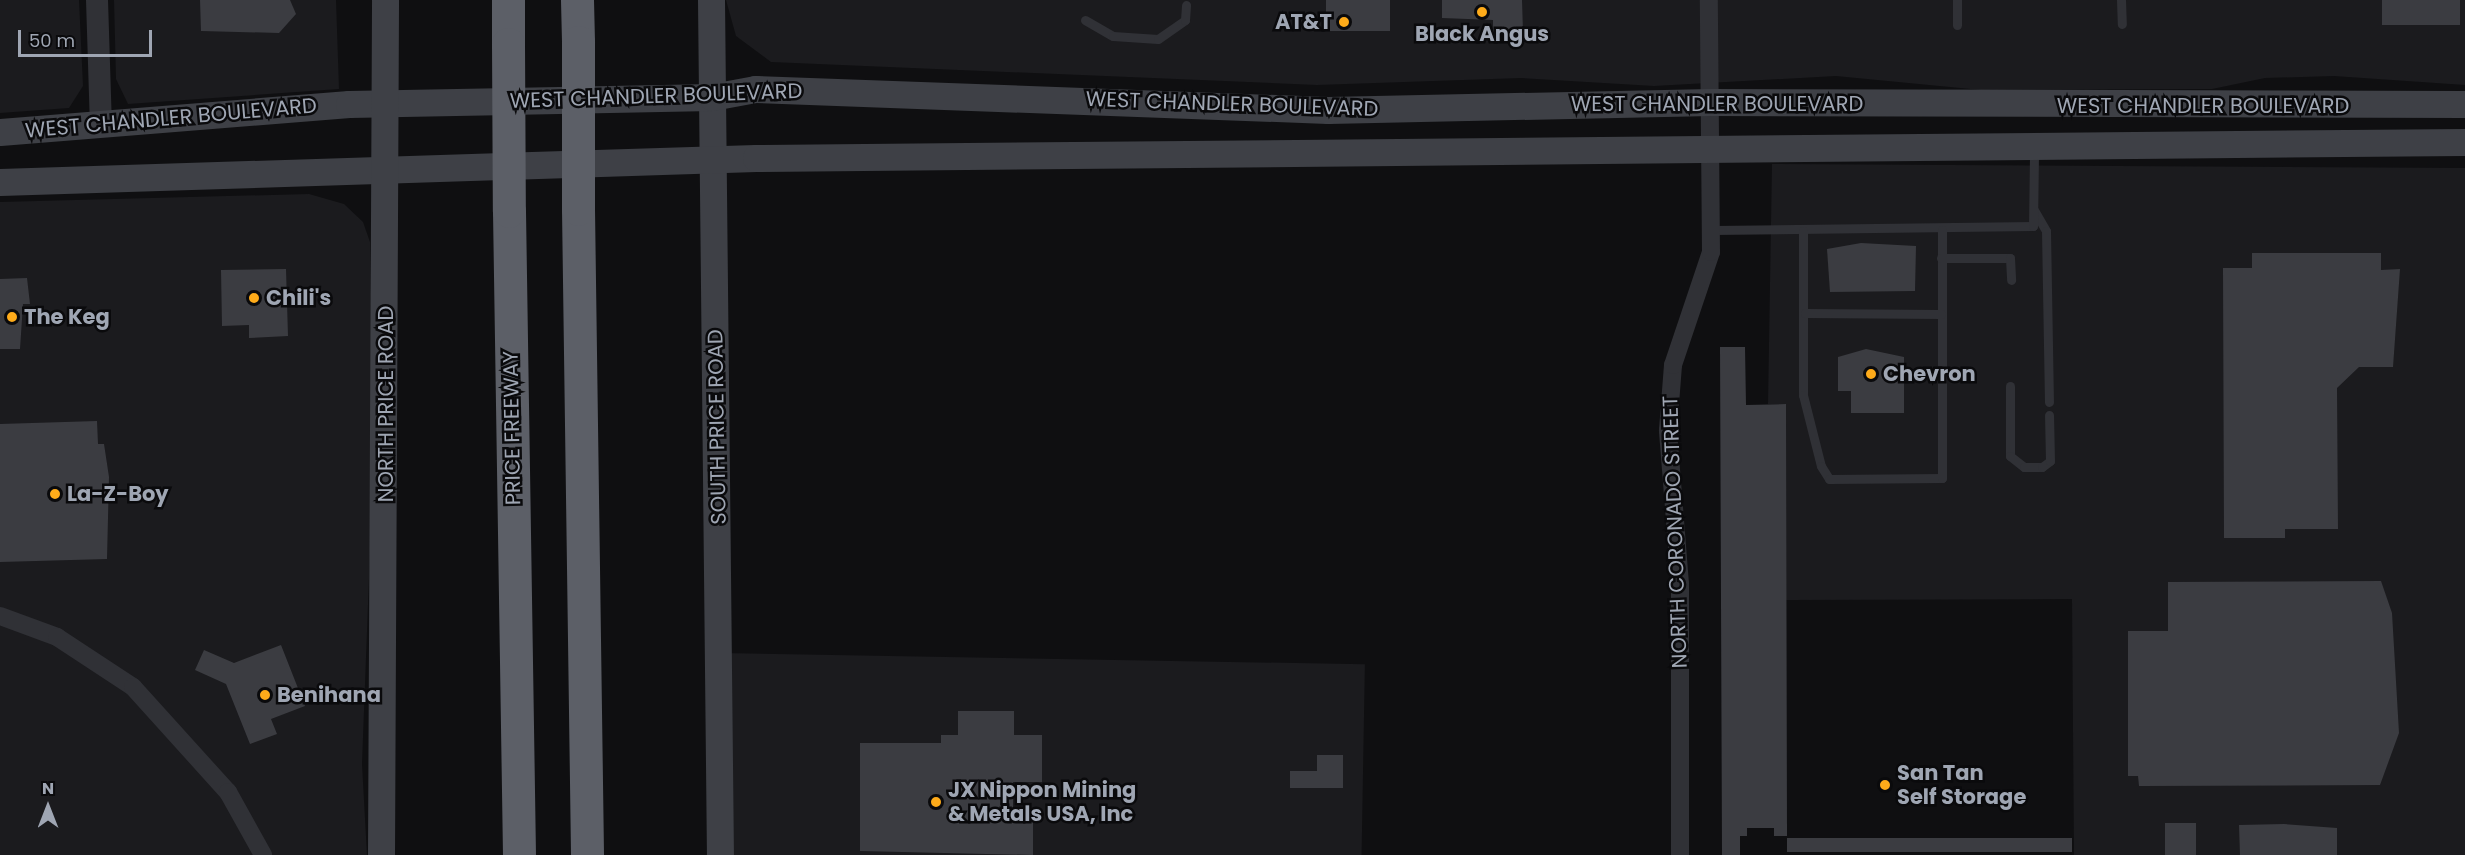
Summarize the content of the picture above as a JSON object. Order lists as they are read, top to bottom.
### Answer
{
  "streets": {
    "highway": ["PRICE FREEWAY"],
    "main road": ["WEST CHANDLER BOULEVARD", "NORTH PRICE ROAD", "SOUTH PRICE ROAD"],
    "street": ["NORTH CORONADO STREET"]
  },
  "crossings": [
    ["WEST CHANDLER BOULEVARD", "NORTH PRICE ROAD"],
    ["WEST CHANDLER BOULEVARD", "SOUTH PRICE ROAD"],
    ["WEST CHANDLER BOULEVARD", "NORTH CORONADO STREET"]
  ],
  "places": [
    "Black Angus",
    "AT&T",
    "Chili's",
    "The Keg",
    "Chevron",
    "La-Z-Boy",
    "Benihana",
    "San Tan Self Storage",
    "JX Nippon Mining & Metals USA, Inc"
  ],
  "scale_bar": "50 m",
  "north": "top"
}
